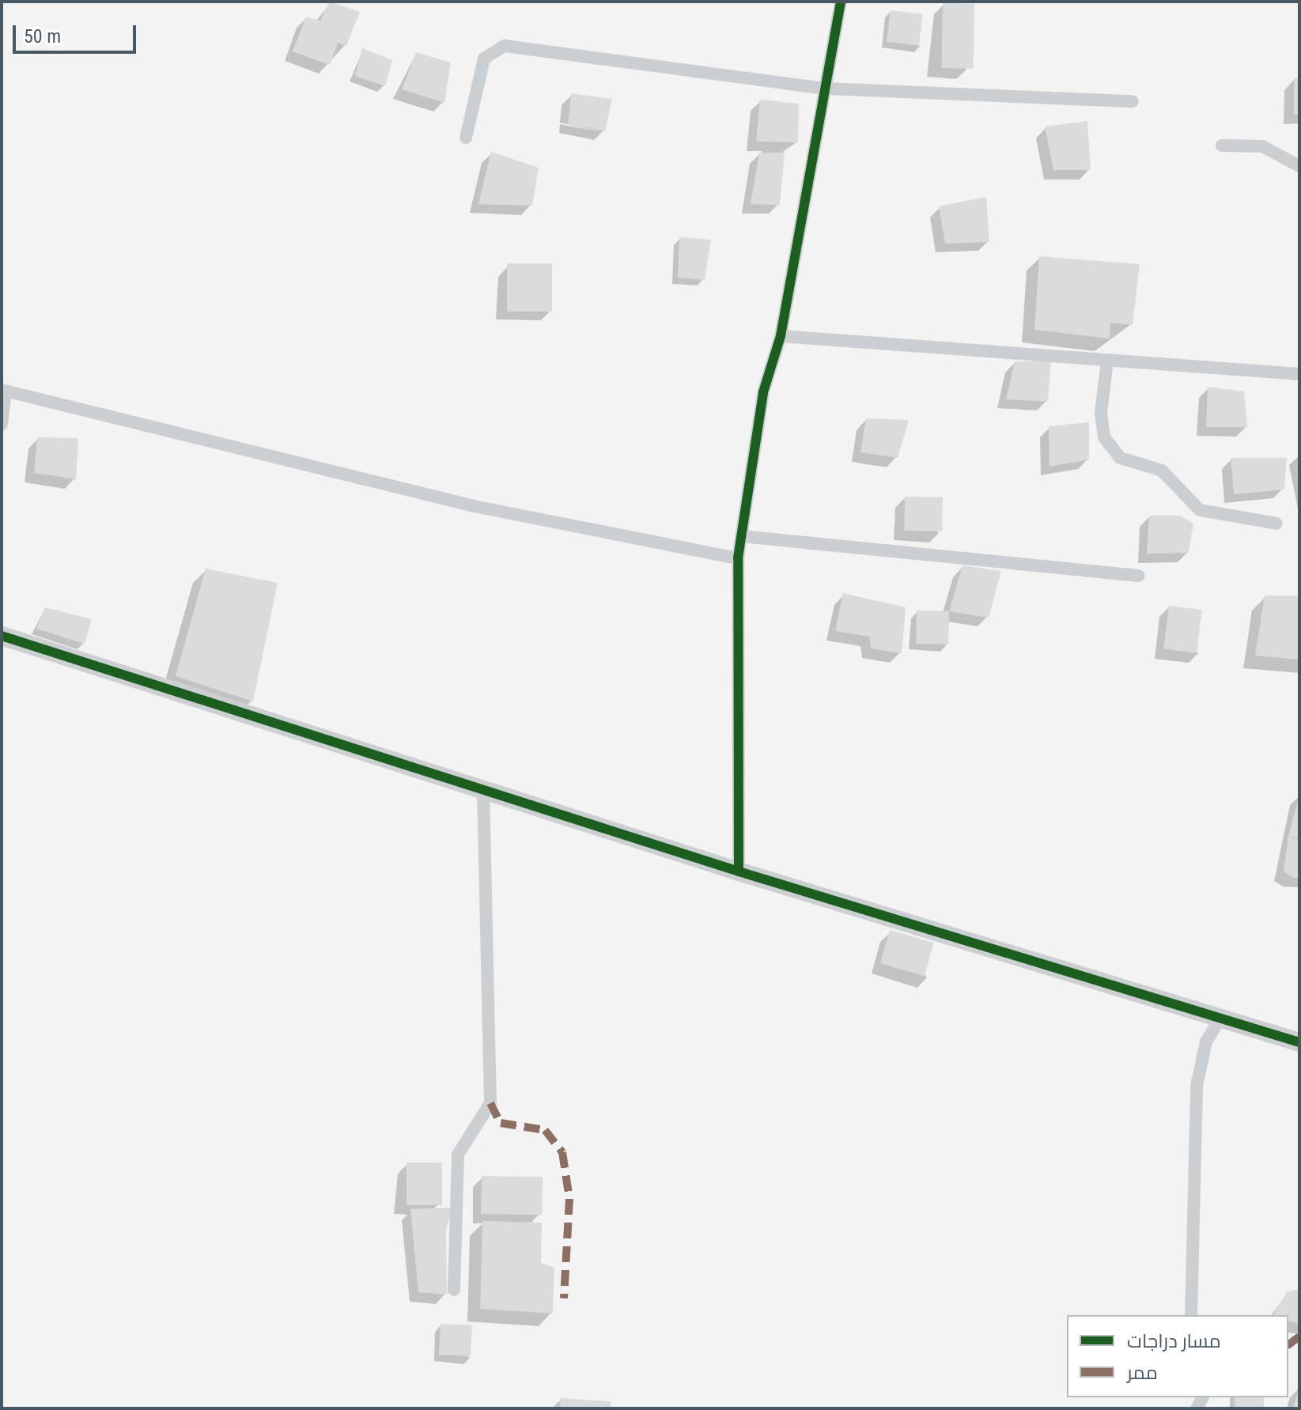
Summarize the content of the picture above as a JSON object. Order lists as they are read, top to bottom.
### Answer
{
  "legend": ["مسار دراجات", "ممر"],
  "scale_bar": "50 m"
}
